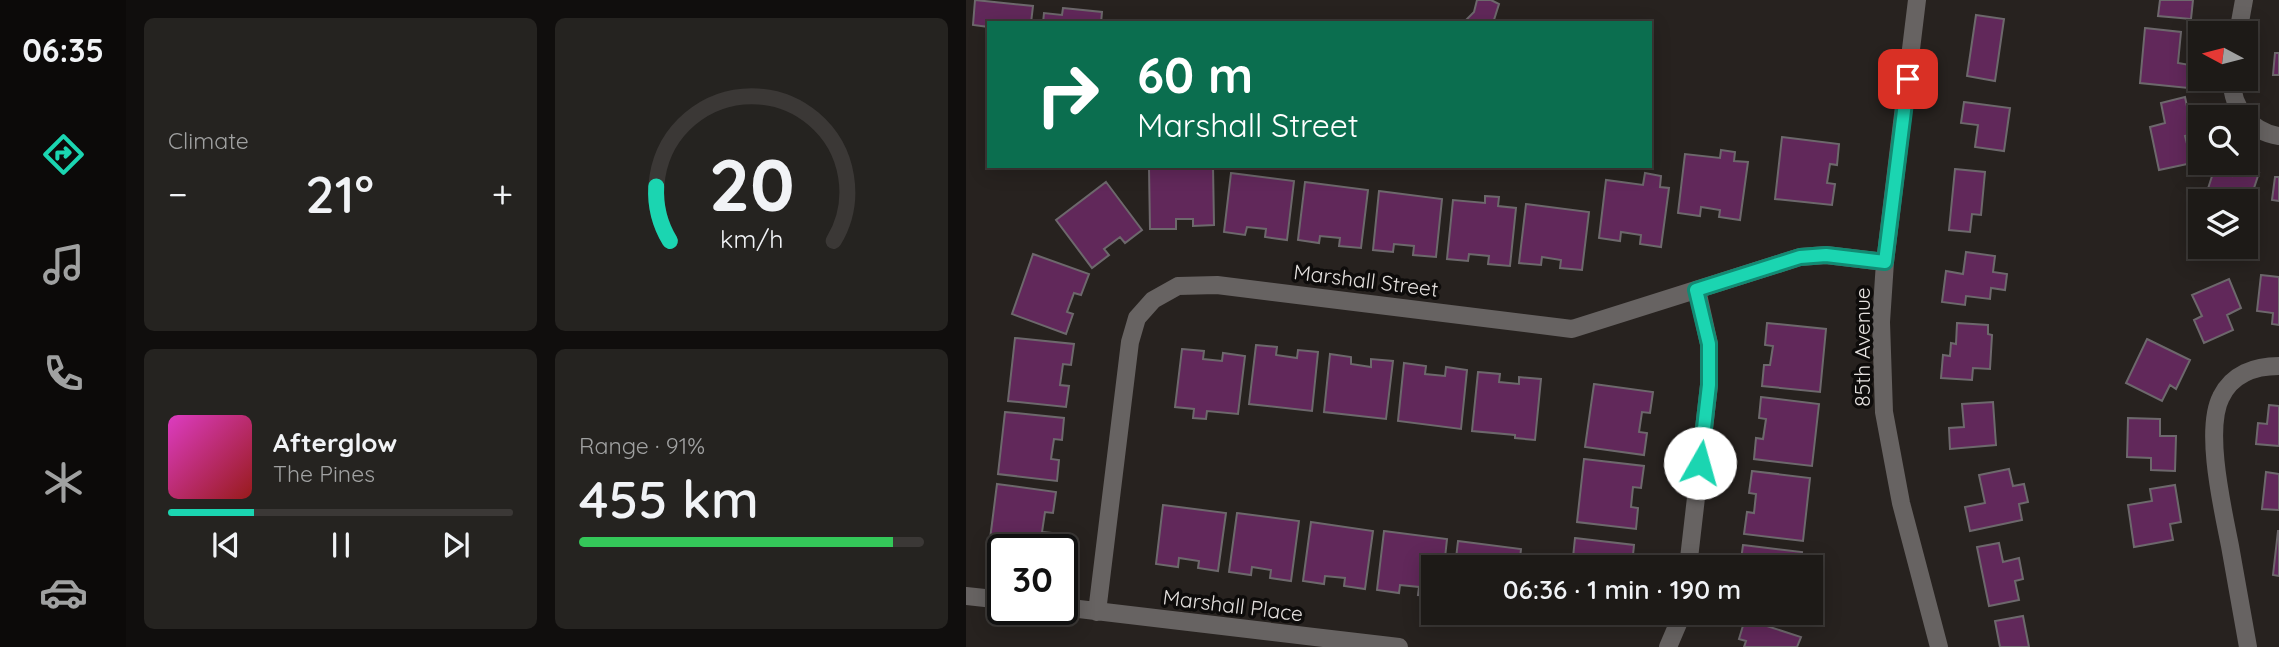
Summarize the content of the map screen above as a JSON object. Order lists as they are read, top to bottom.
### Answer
{
  "streets": {
    "street": ["Marshall Street", "85th Avenue", "Marshall Place"]
  },
  "crossings": [
    ["Marshall Street", "85th Avenue"],
    ["Marshall Street", "Marshall Place"]
  ],
  "north": "left",
  "page": {
    "tabs": "06:35",
    "tile": [
      "Climate",
      ["Range · 91%", "455 km"]
    ],
    "turn": ["60 m", "Marshall Street"],
    "heat": ["−", "21°", "+"],
    "song": ["Afterglow", "The Pines"],
    "limit": "30",
    "trip": "06:36 · 1 min · 190 m",
    "gauge": ["20", "km/h"]
  }
}
